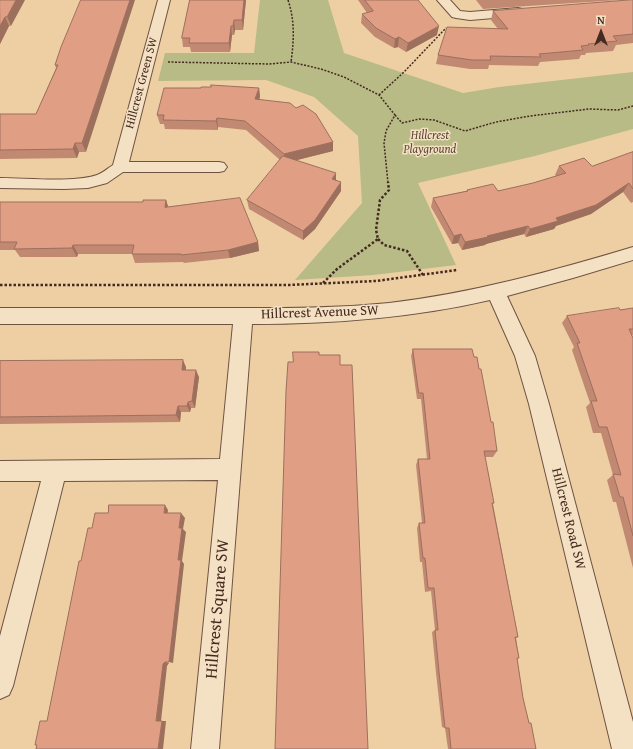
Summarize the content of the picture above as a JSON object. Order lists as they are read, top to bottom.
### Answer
{
  "streets": {
    "street": [
      "Hillcrest Green SW",
      "Hillcrest Avenue SW",
      "Hillcrest Road SW",
      "Hillcrest Square SW"
    ]
  },
  "crossings": [
    ["Hillcrest Avenue SW", "Hillcrest Road SW"],
    ["Hillcrest Avenue SW", "Hillcrest Square SW"]
  ],
  "parks": ["Hillcrest Playground"],
  "north": "top"
}
